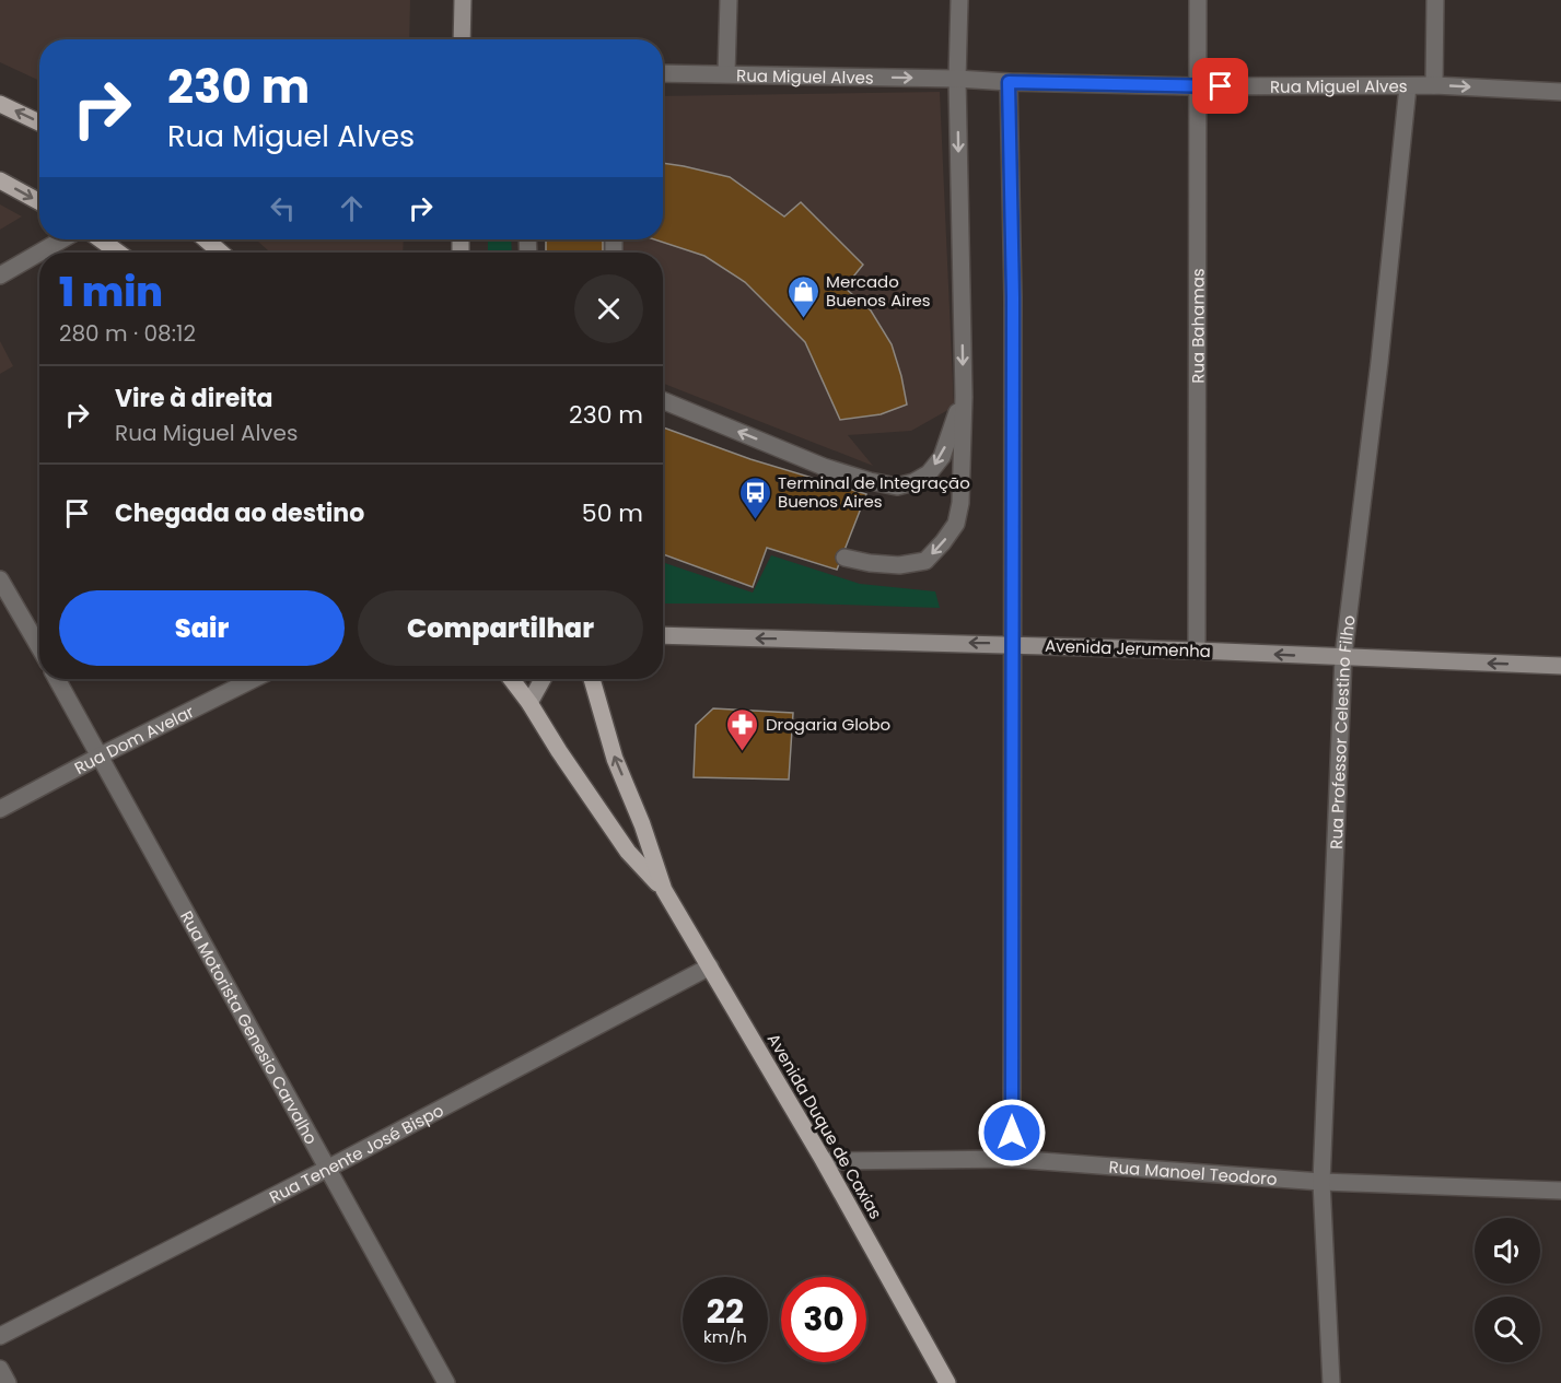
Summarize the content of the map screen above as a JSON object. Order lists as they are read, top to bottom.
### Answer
{
  "streets": {
    "main road": ["Avenida Jerumenha", "Avenida Duque de Caxias"],
    "street": [
      "Rua Miguel Alves",
      "Rua Bahamas",
      "Rua Professor Celestino Filho",
      "Rua Dom Avelar",
      "Rua Motorista Genesio Carvalho",
      "Rua Tenente José Bispo",
      "Rua Manoel Teodoro"
    ]
  },
  "crossings": [
    ["Rua Miguel Alves", "Rua Bahamas"],
    ["Rua Miguel Alves", "Rua Professor Celestino Filho"],
    ["Rua Bahamas", "Avenida Jerumenha"],
    ["Avenida Jerumenha", "Rua Professor Celestino Filho"],
    ["Rua Professor Celestino Filho", "Rua Manoel Teodoro"],
    ["Rua Dom Avelar", "Rua Motorista Genesio Carvalho"],
    ["Rua Motorista Genesio Carvalho", "Rua Tenente José Bispo"],
    ["Avenida Duque de Caxias", "Rua Tenente José Bispo"],
    ["Avenida Duque de Caxias", "Rua Manoel Teodoro"]
  ],
  "one_way": ["Rua Miguel Alves", "Avenida Jerumenha"],
  "places": {
    "shop": ["Mercado Buenos Aires"],
    "bus stop": ["Terminal de Integração Buenos Aires"],
    "pharmacy": ["Drogaria Globo"]
  },
  "page": {
    "turn": ["230 m", "Rua Miguel Alves"],
    "heading": ["1 min", "280 m · 08:12"],
    "list": [
      {
        "name": "Vire à direita",
        "note": "Rua Miguel Alves",
        "value": "230 m"
      },
      {
        "name": "Chegada ao destino",
        "value": "50 m"
      }
    ],
    "buttons": ["Sair", "Compartilhar"],
    "speed": "22 km/h",
    "limit": "30"
  }
}
